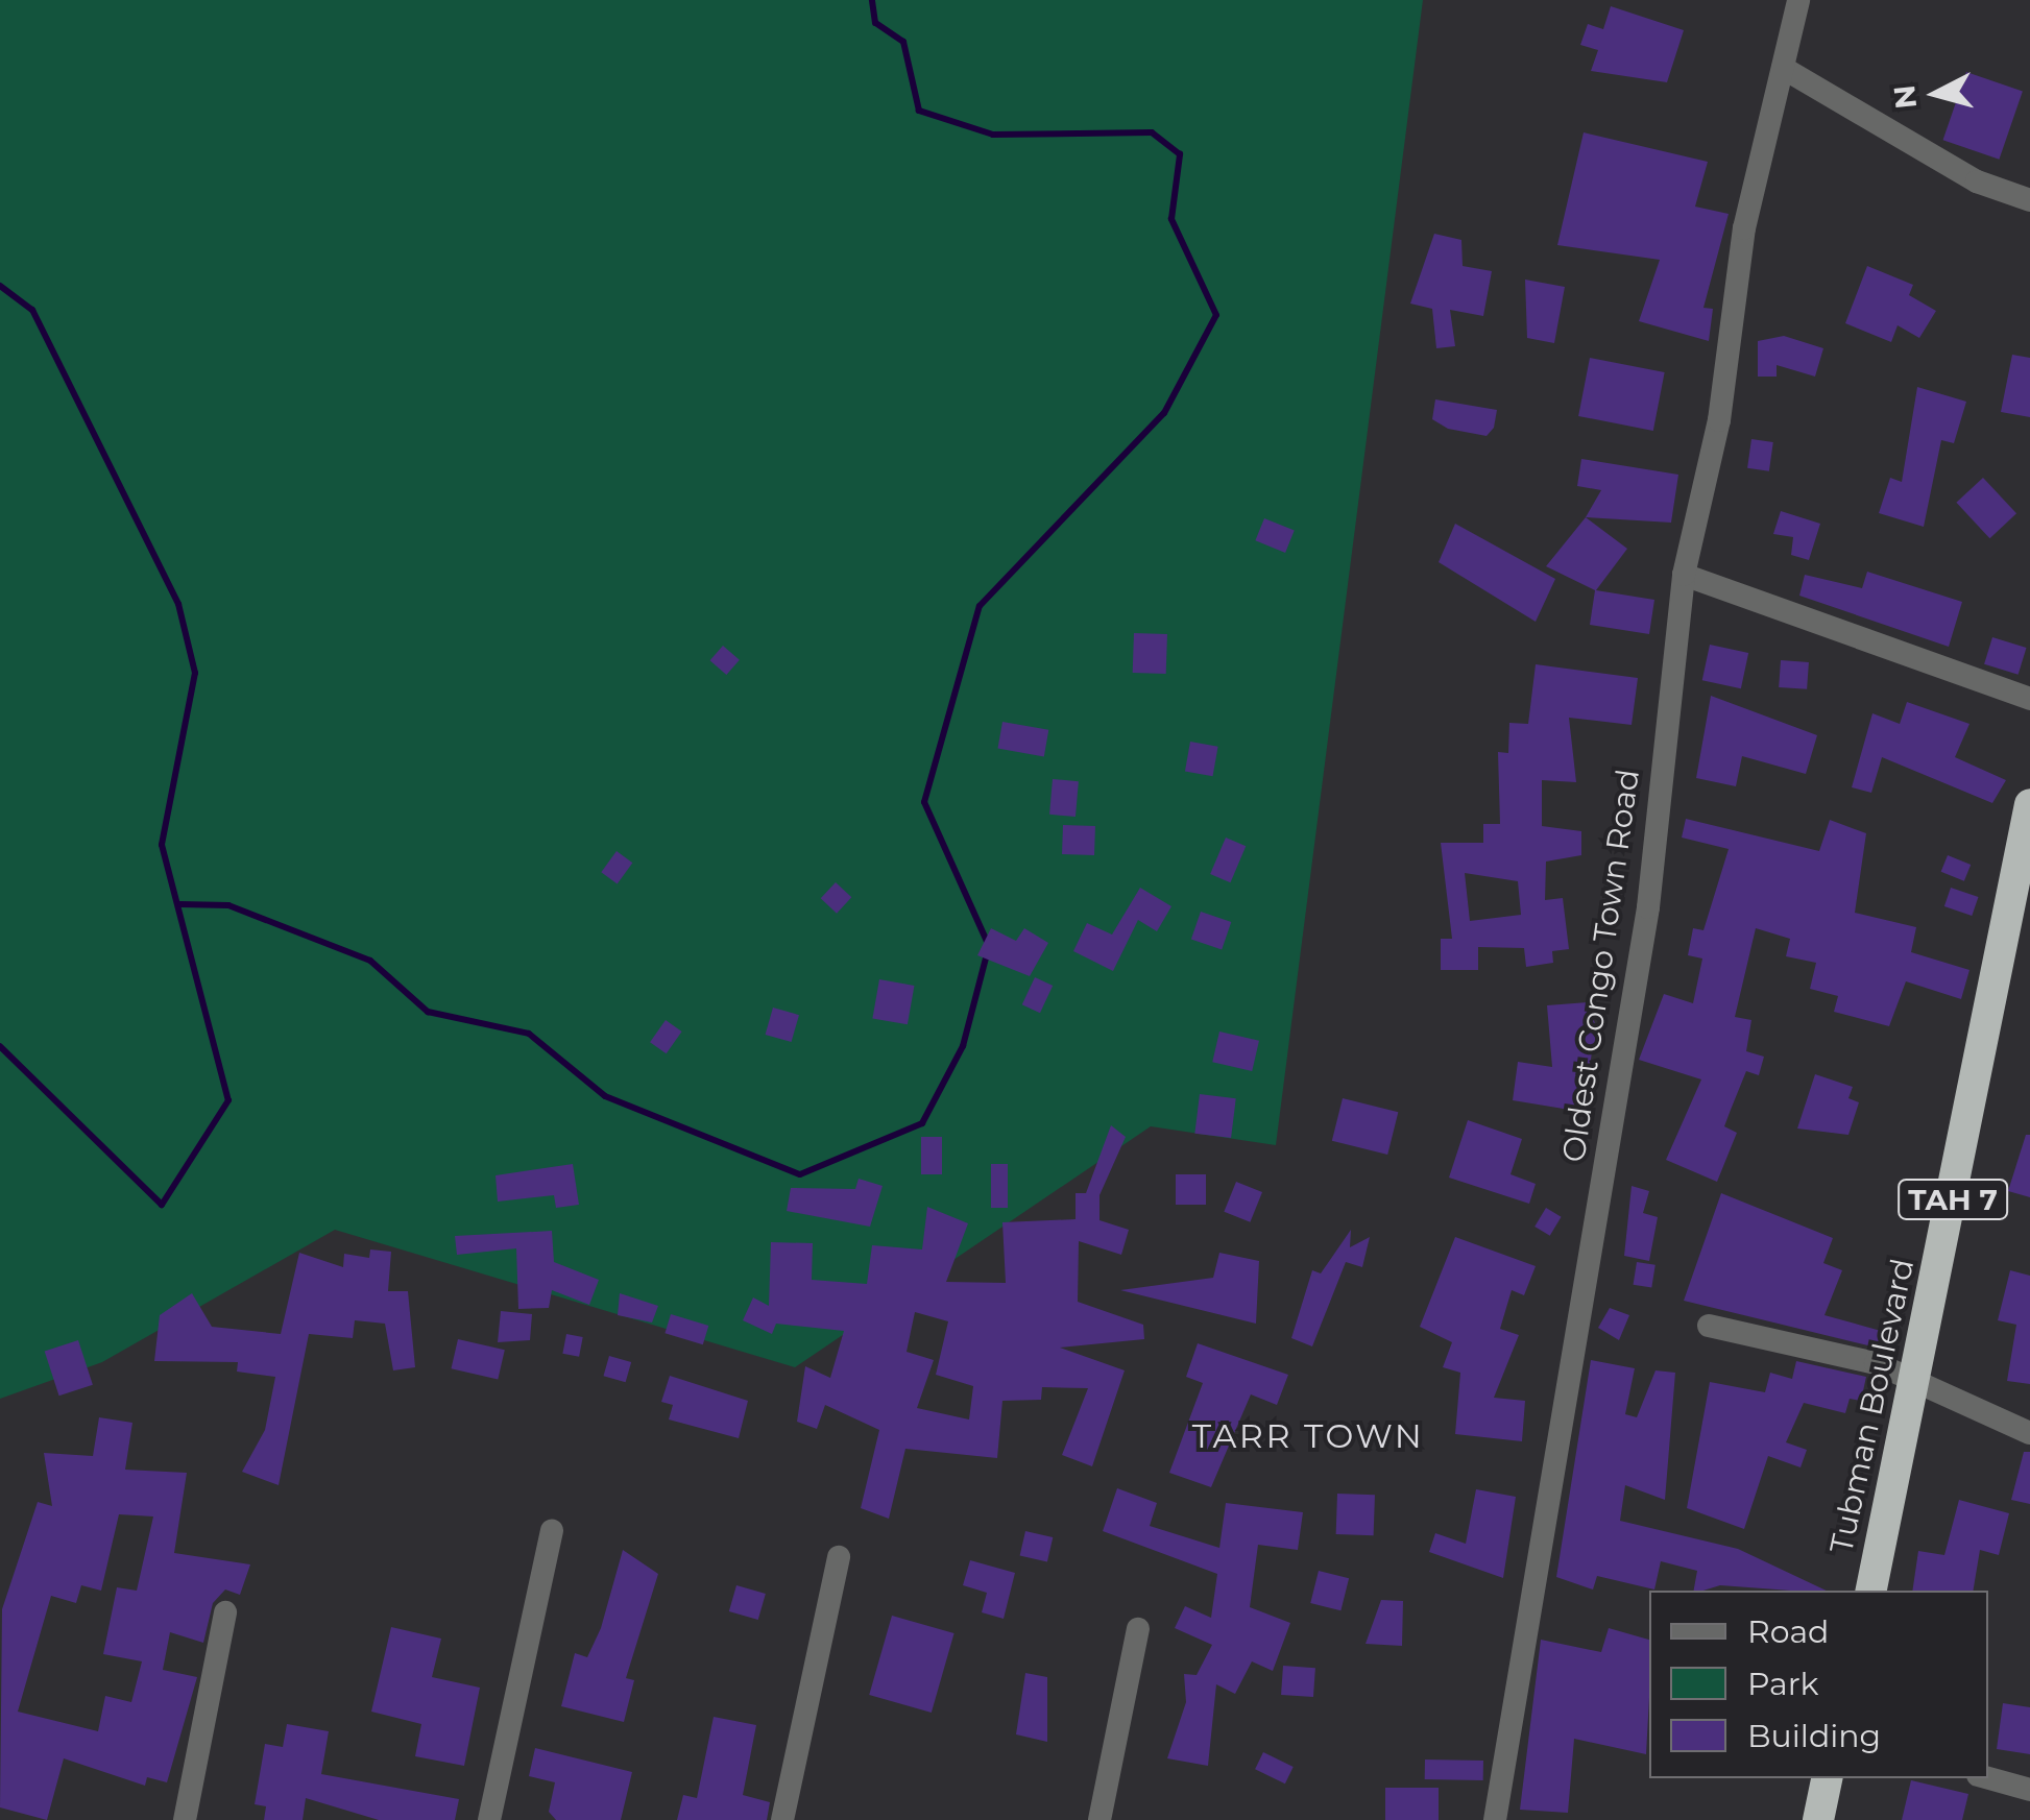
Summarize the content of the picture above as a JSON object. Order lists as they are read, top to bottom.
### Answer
{
  "streets": {
    "highway": ["TAH 7", "Tubman Boulevard"],
    "street": ["Oldest Congo Town Road"]
  },
  "districts": ["TARR TOWN"],
  "legend": ["Road", "Park", "Building"],
  "north": "left"
}
